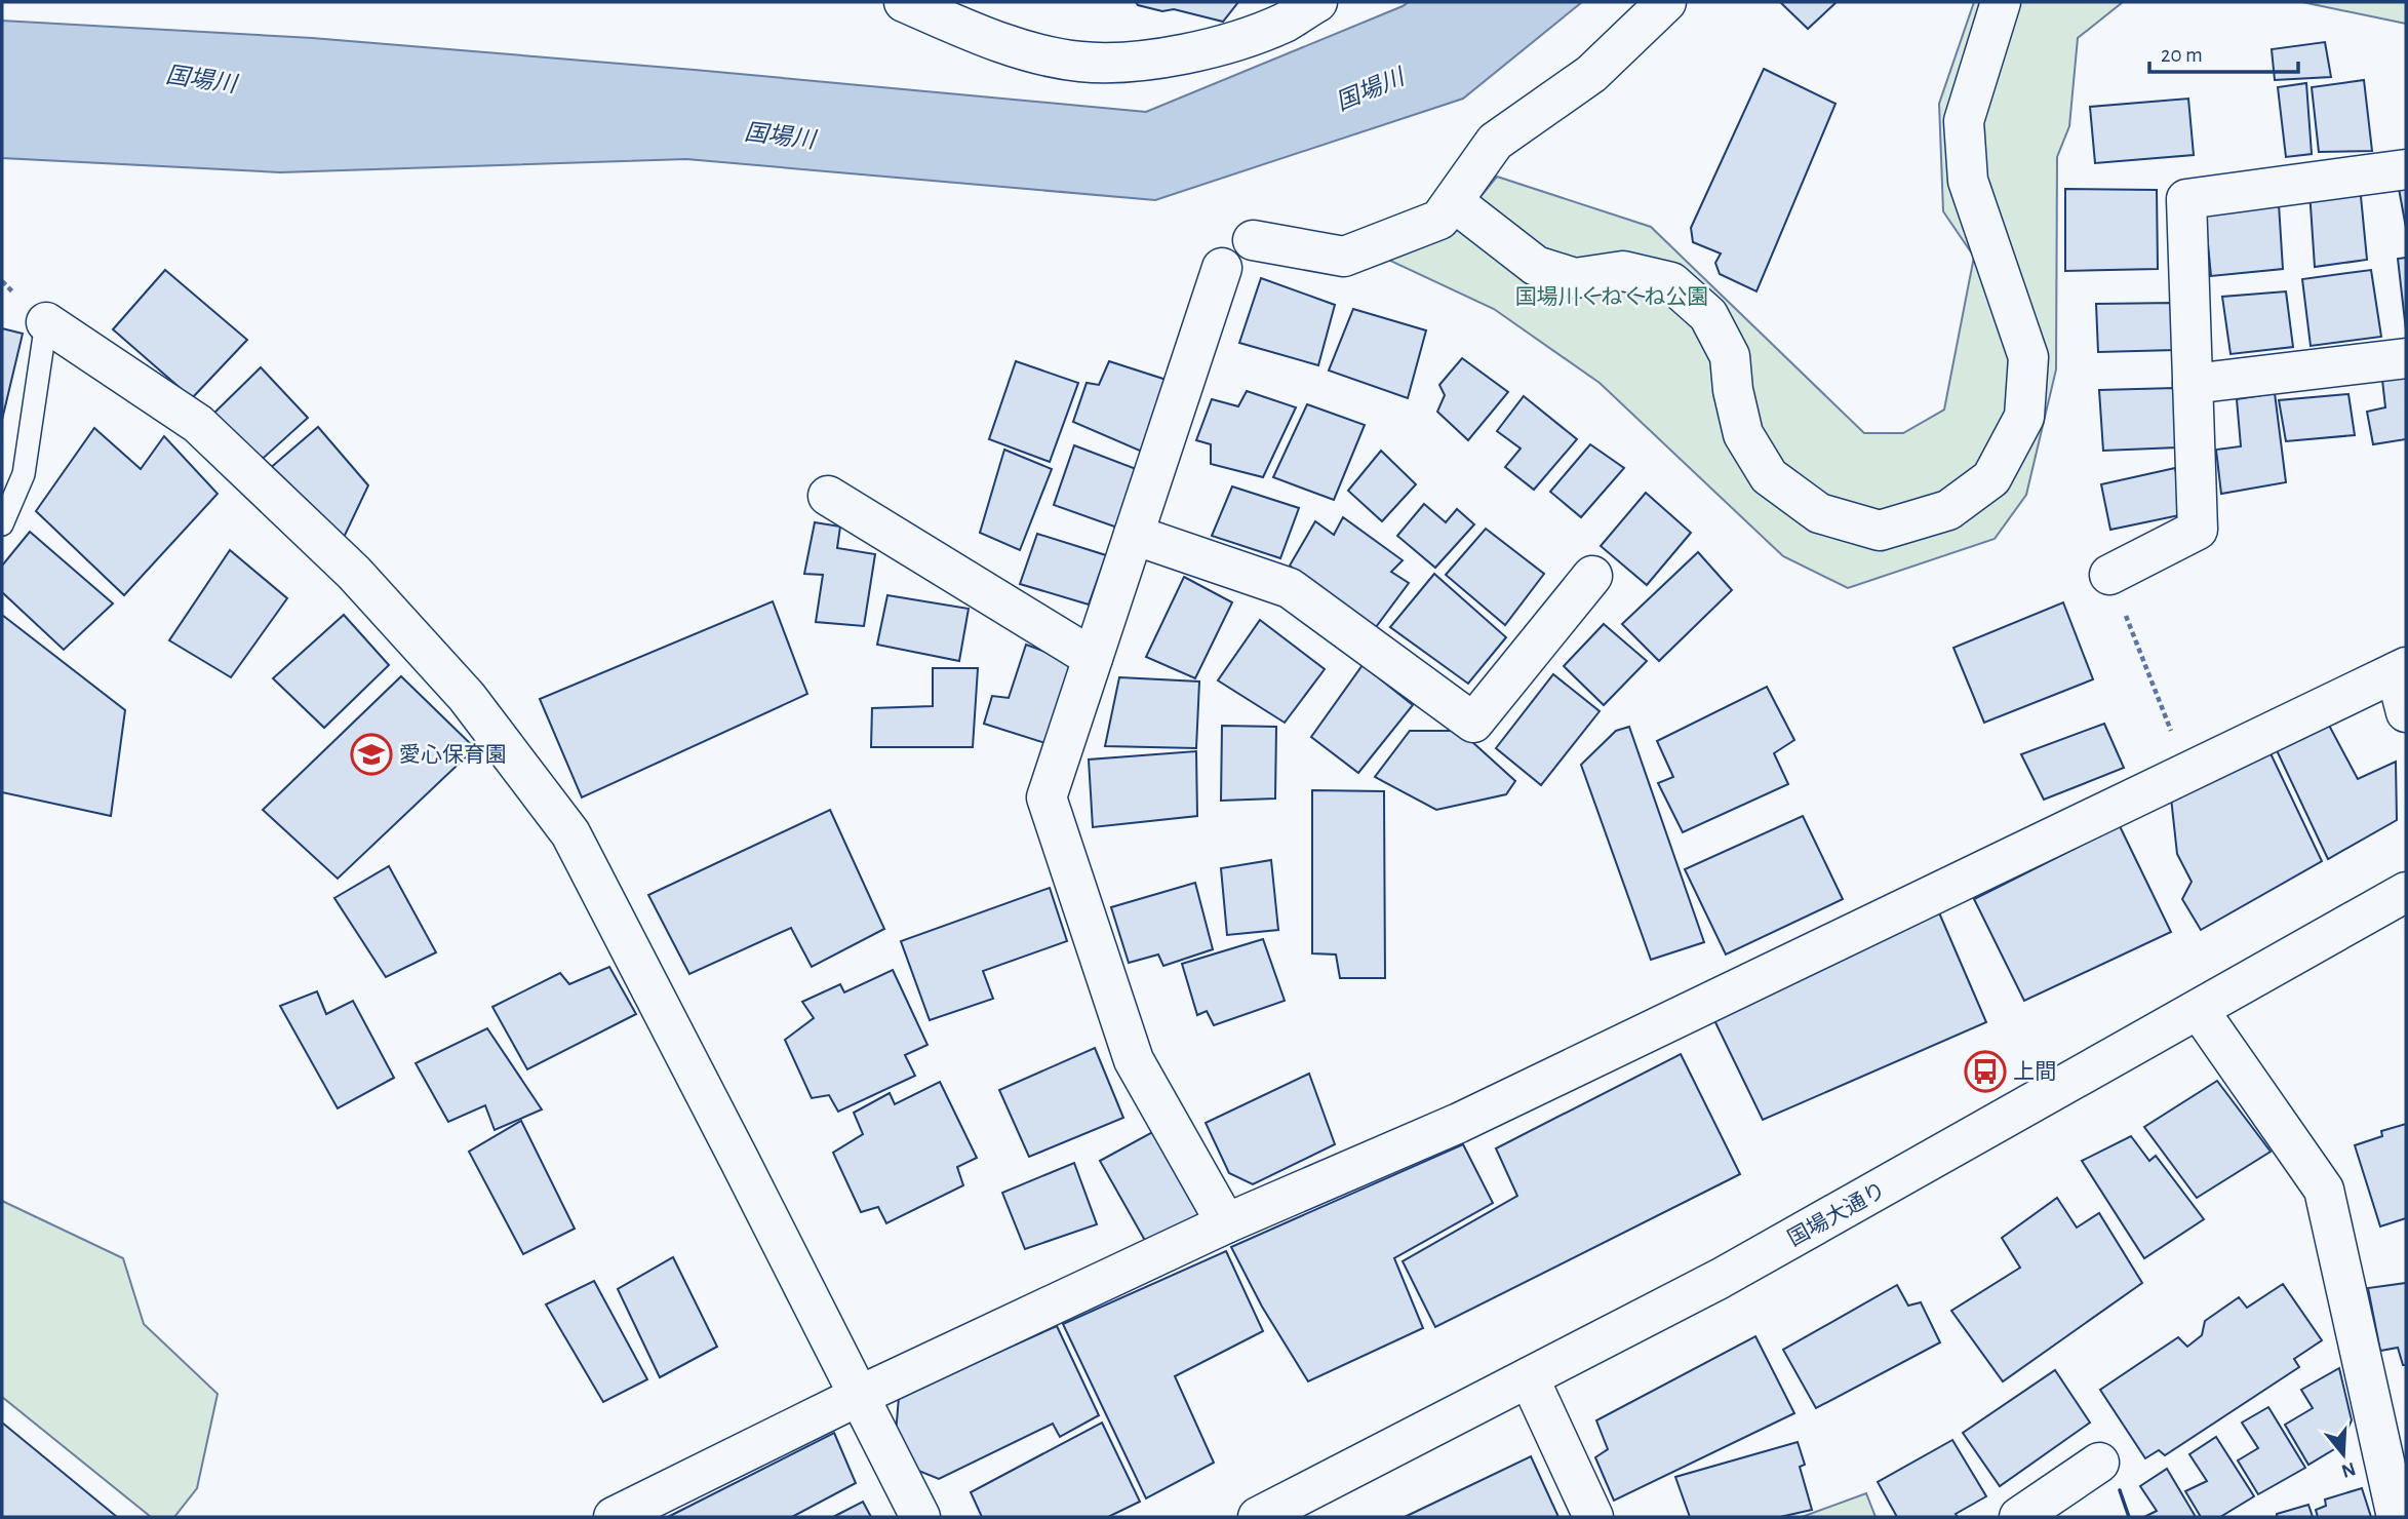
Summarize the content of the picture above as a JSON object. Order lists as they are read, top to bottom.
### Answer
{
  "streets": {
    "main road": ["国場大通り"]
  },
  "water": ["国場川"],
  "parks": ["国場川くねくね公園"],
  "places": {
    "school or university": ["愛心保育園"],
    "bus stop": ["上間"]
  },
  "scale_bar": "20 m",
  "north": "bottom"
}
